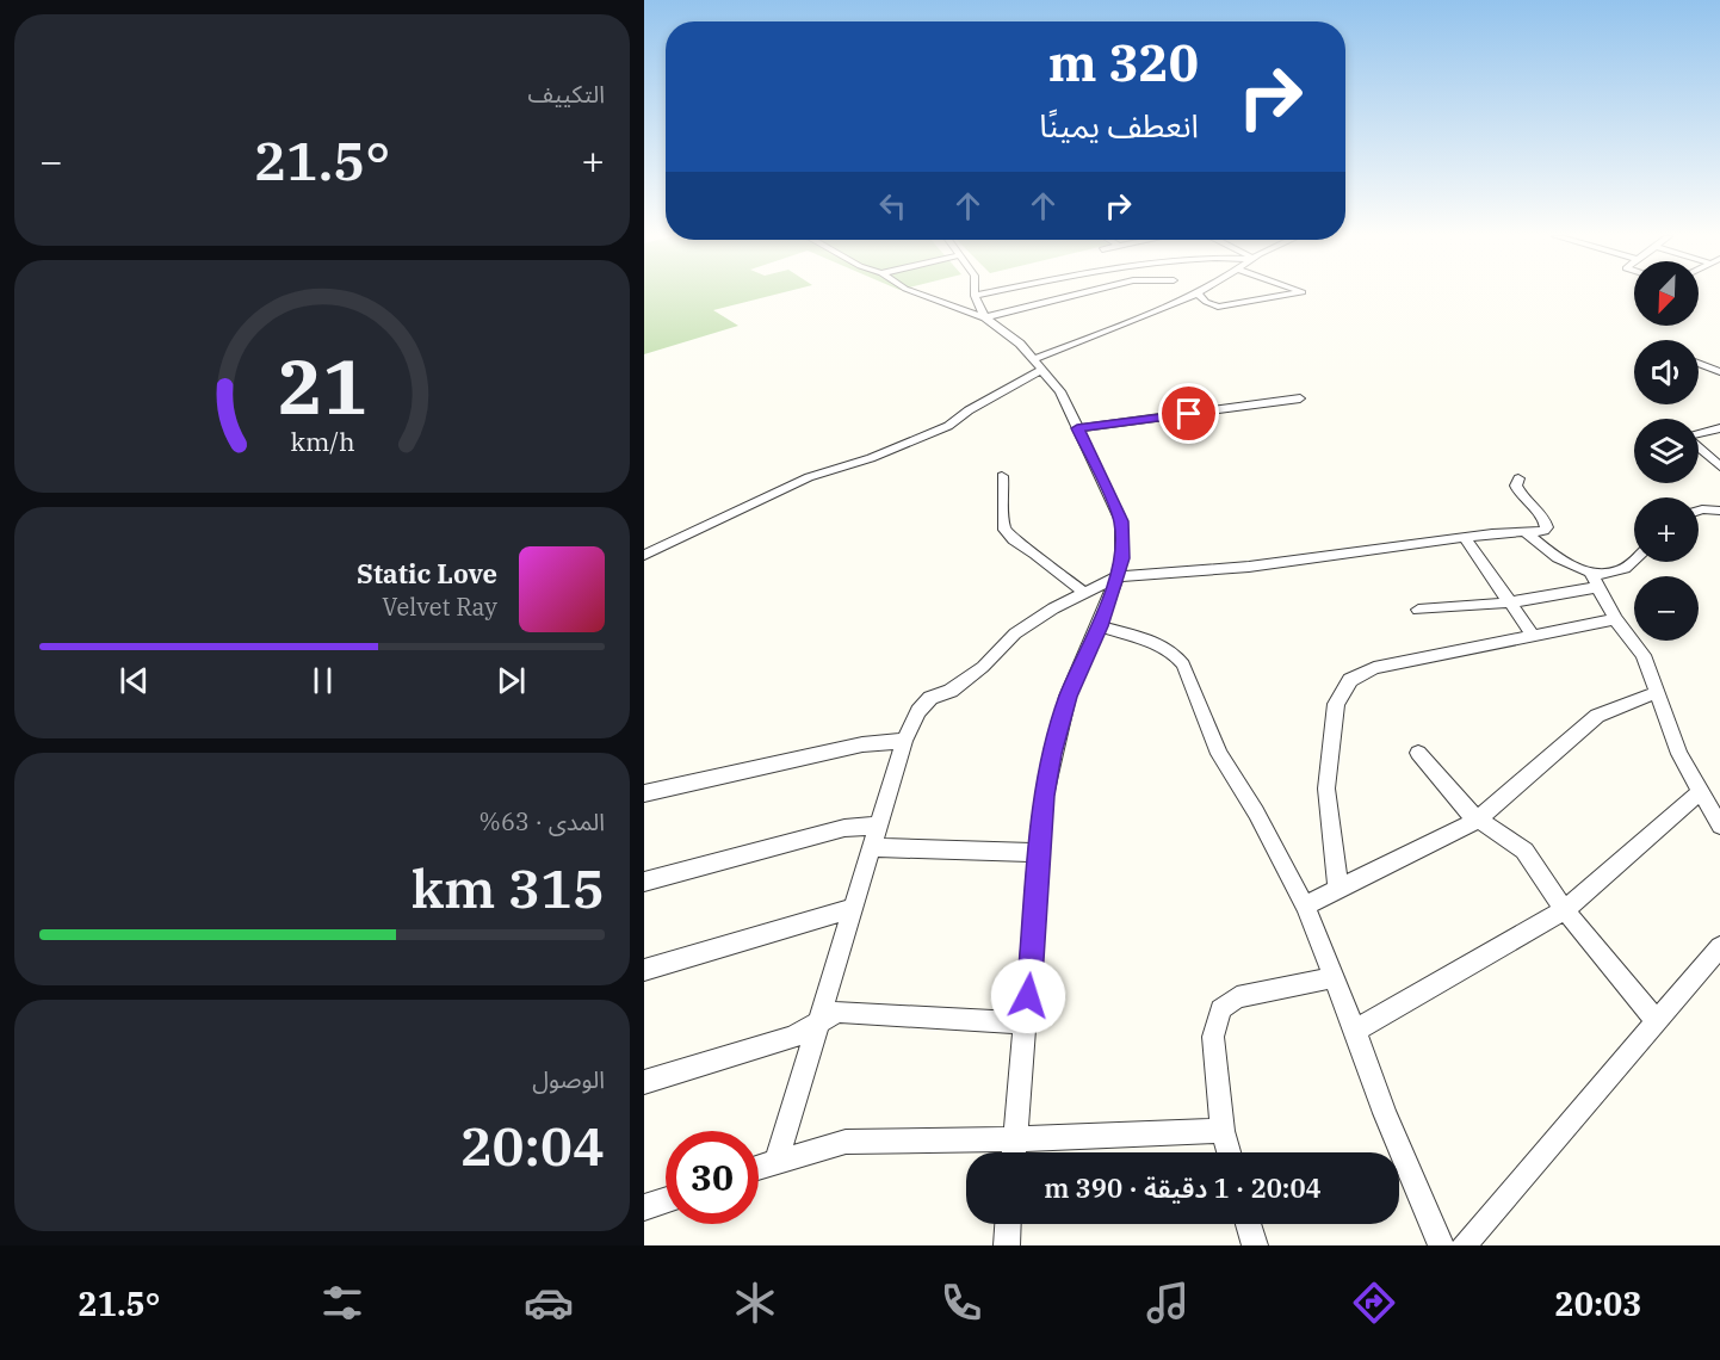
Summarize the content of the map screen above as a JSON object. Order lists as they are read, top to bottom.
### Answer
{
  "north": "bottom left",
  "page": {
    "tile": [
      "التكييف",
      ["المدى · 63%", "315 km"],
      ["الوصول", "20:04"]
    ],
    "turn": ["320 m", "انعطف يمينًا"],
    "heat": ["−", "21.5°", "+"],
    "map_buttons": ["+", "−"],
    "song": ["Static Love", "Velvet Ray"],
    "limit": "30",
    "trip": "20:04 · 1 دقيقة · 390 m",
    "tabs": ["20:03", "21.5°"],
    "gauge": ["21", "km/h"]
  }
}
